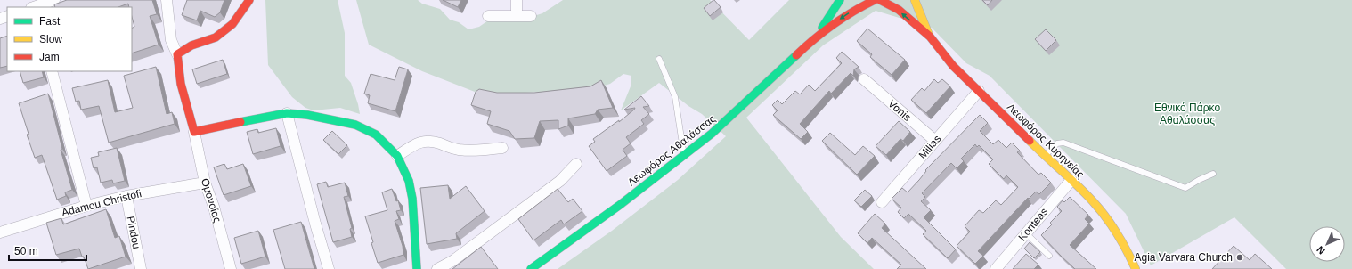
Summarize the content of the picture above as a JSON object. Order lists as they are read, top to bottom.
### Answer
{
  "streets": {
    "main road": ["Λεωφόρος Κυρηνείας", "Λεωφόρος Αθαλάσσας"],
    "street": [
      "Vonis",
      "Milias",
      "Ομονοίας",
      "Adamou Christofi",
      "Konteas",
      "Pindou"
    ]
  },
  "crossings": [
    ["Vonis", "Milias"],
    ["Λεωφόρος Κυρηνείας", "Milias"],
    ["Λεωφόρος Κυρηνείας", "Konteas"],
    ["Ομονοίας", "Adamou Christofi"],
    ["Adamou Christofi", "Pindou"]
  ],
  "parks": ["Εθνικό Πάρκο Αθαλάσσας"],
  "places": ["Agia Varvara Church"],
  "legend": ["Fast", "Slow", "Jam"],
  "scale_bar": "50 m",
  "north": "bottom left"
}
